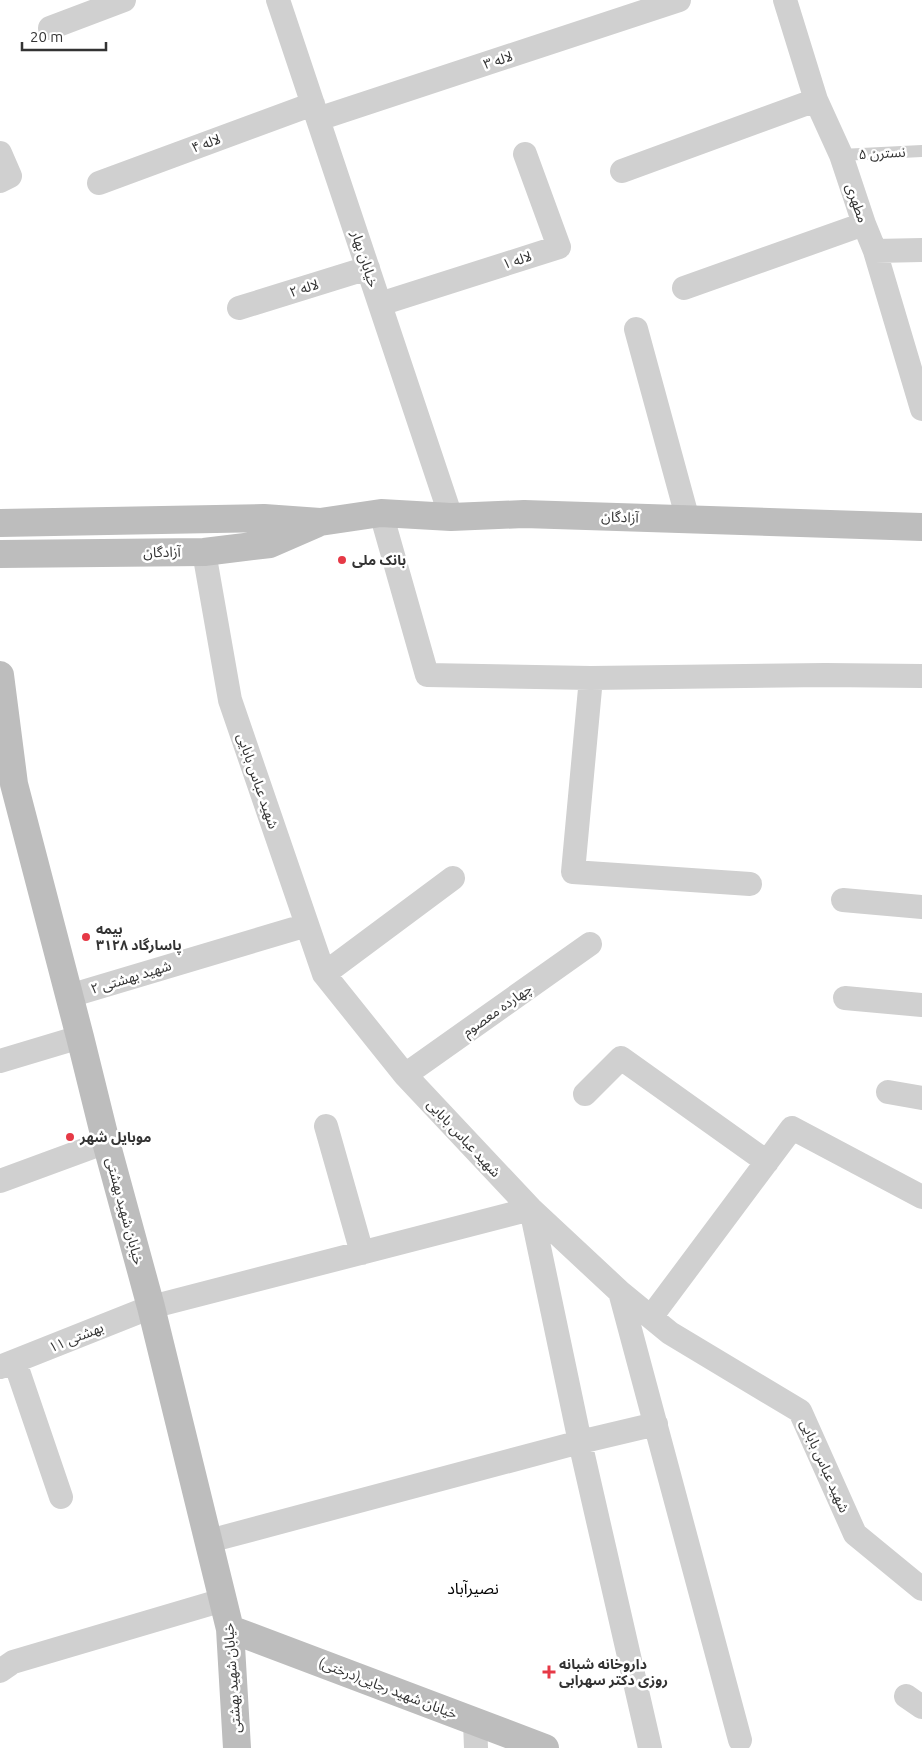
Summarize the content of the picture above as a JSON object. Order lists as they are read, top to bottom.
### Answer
{
  "streets": {
    "street": [
      "لاله ۳",
      "لاله ۴",
      "مطهری",
      "خیابان بهار",
      "لاله ۱",
      "لاله ۲",
      "آزادگان",
      "شهید عباس بابایی",
      "شهید بهشتی ۲",
      "چهارده معصوم",
      "خیابان شهید بهشتی",
      "بهشتی ۱۱",
      "خیابان شهید رجایی(درختی)"
    ],
    "lane": ["نسترن ۵"]
  },
  "crossings": [
    ["لاله ۳", "لاله ۴"],
    ["لاله ۳", "خیابان بهار"],
    ["لاله ۴", "خیابان بهار"],
    ["نسترن ۵", "مطهری"],
    ["خیابان بهار", "لاله ۱"],
    ["خیابان بهار", "لاله ۲"],
    ["خیابان بهار", "آزادگان"],
    ["آزادگان", "شهید عباس بابایی"],
    ["شهید عباس بابایی", "شهید بهشتی ۲"],
    ["شهید عباس بابایی", "چهارده معصوم"],
    ["شهید عباس بابایی", "بهشتی ۱۱"],
    ["شهید بهشتی ۲", "خیابان شهید بهشتی"],
    ["خیابان شهید بهشتی", "بهشتی ۱۱"],
    ["خیابان شهید بهشتی", "خیابان شهید رجایی(درختی)"]
  ],
  "districts": ["نصیرآباد"],
  "places": {
    "other": ["بانک ملی", "بیمه پاسارگاد ۳۱۲۸", "موبایل شهر"],
    "health": ["داروخانه شبانه روزی دکتر سهرابی"]
  },
  "scale_bar": "20 m"
}
